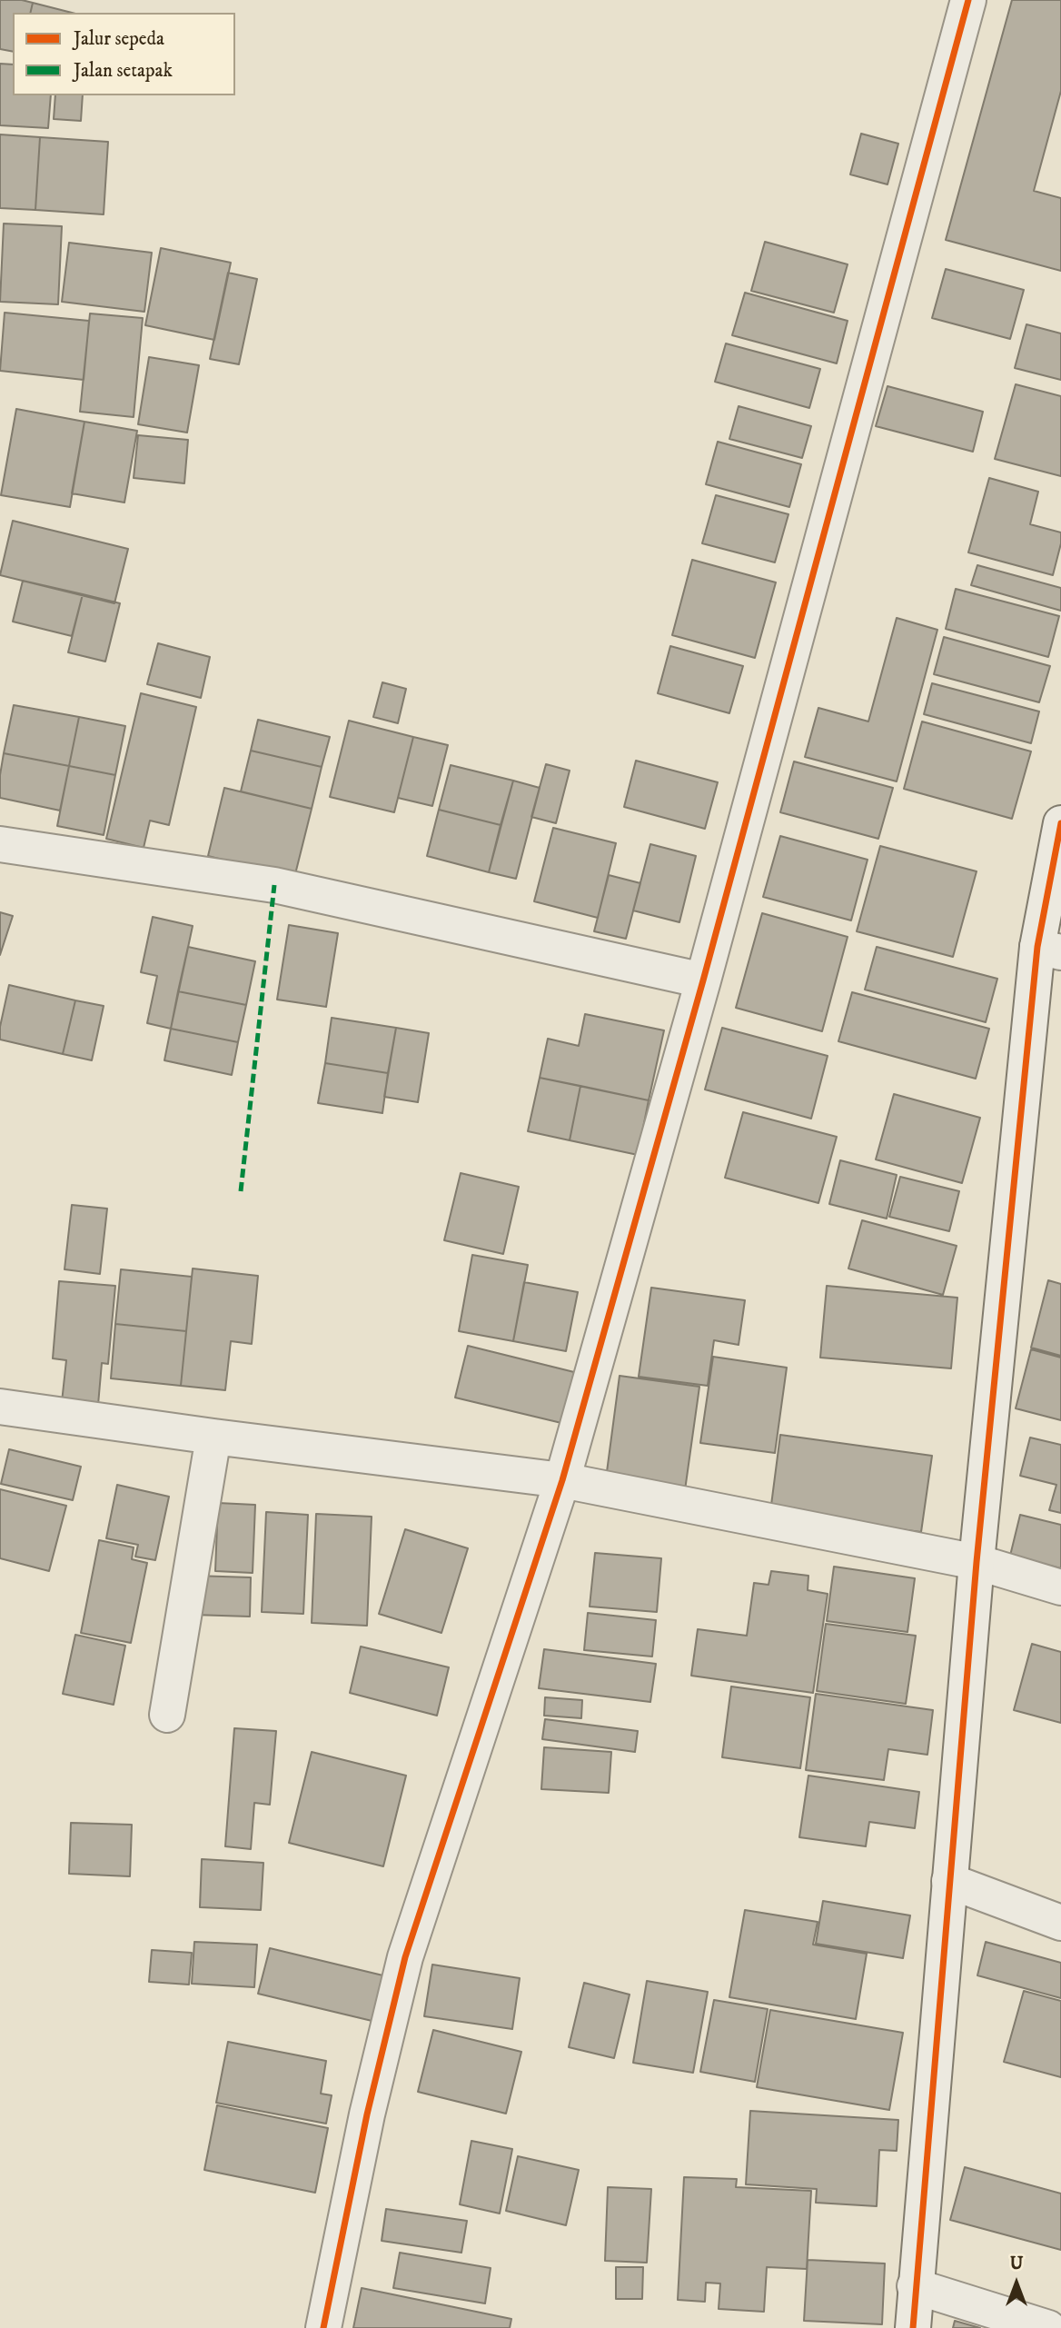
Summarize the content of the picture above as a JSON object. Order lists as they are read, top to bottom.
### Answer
{
  "legend": ["Jalur sepeda", "Jalan setapak"],
  "north": "top"
}
